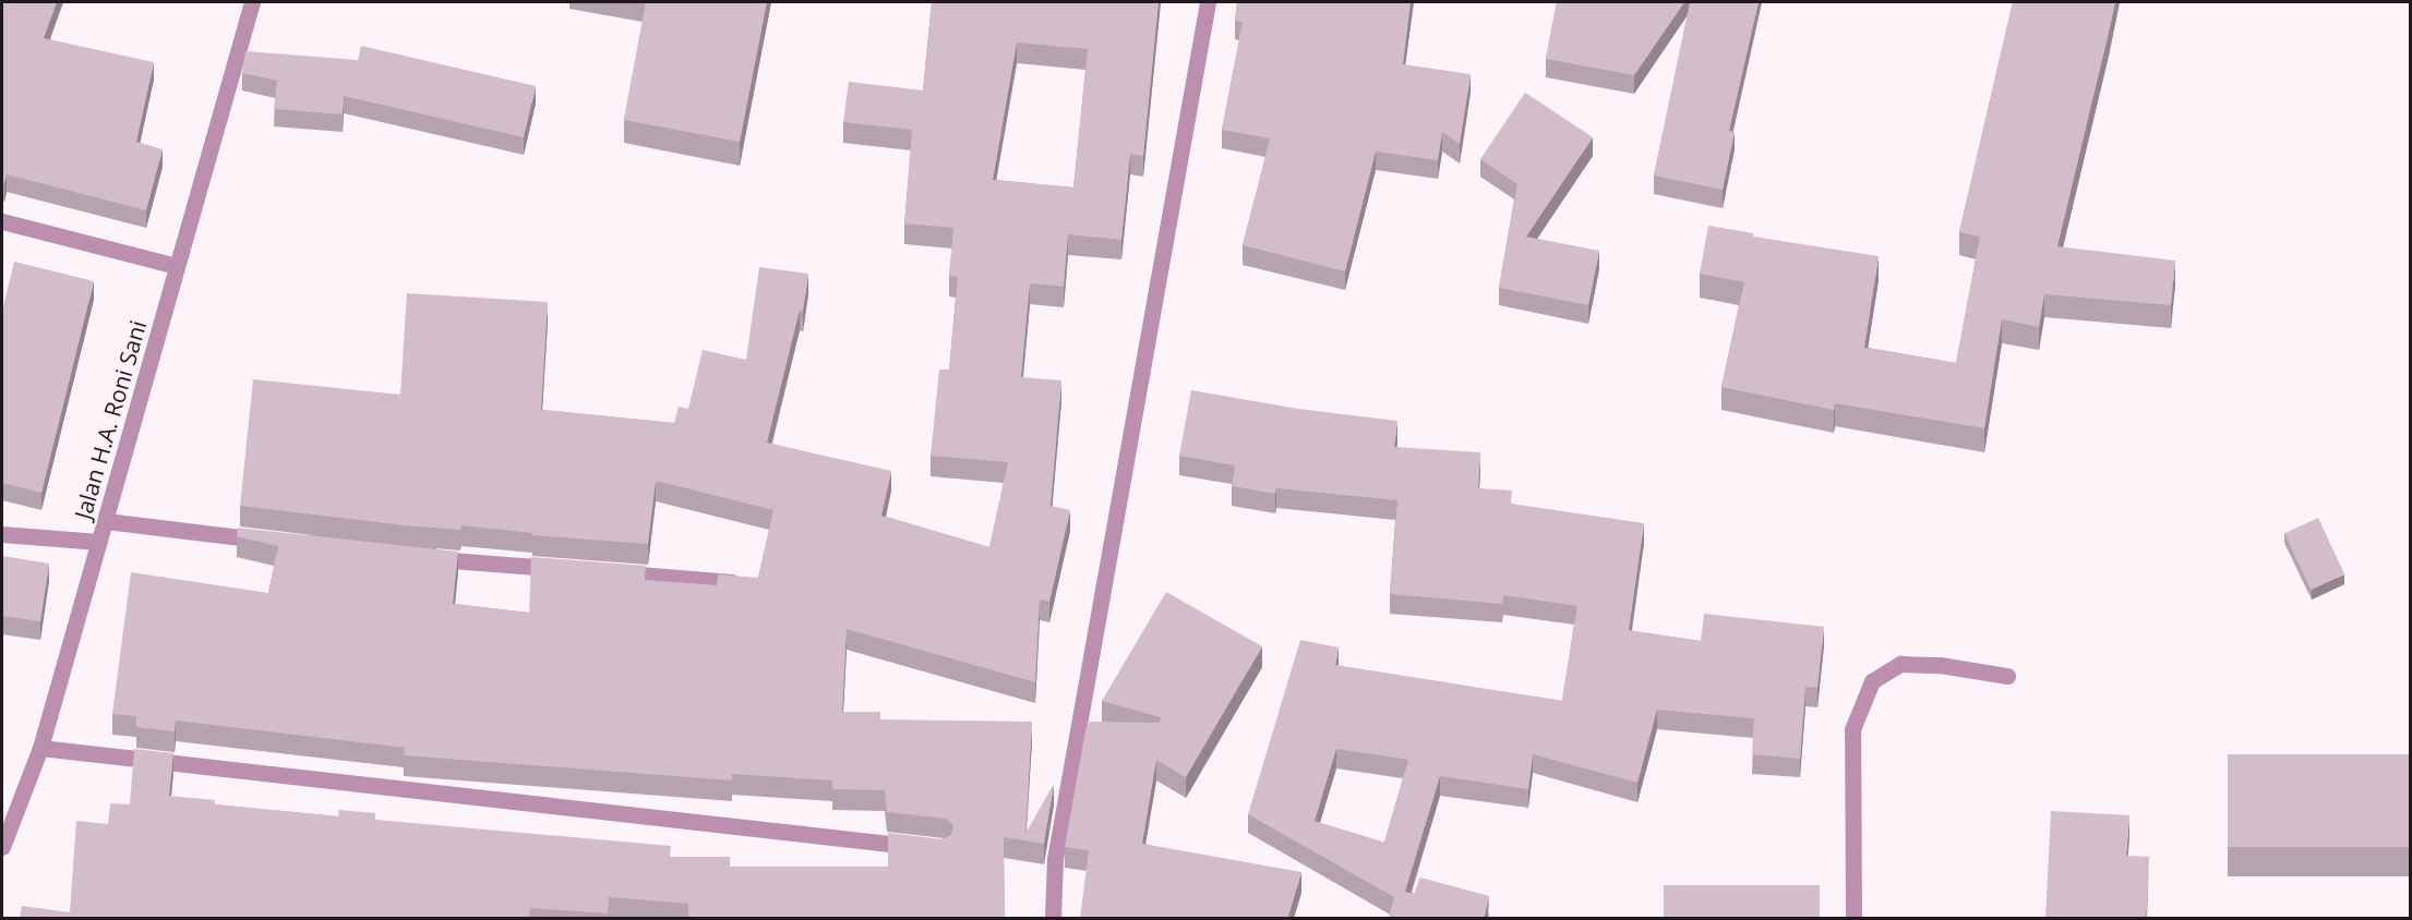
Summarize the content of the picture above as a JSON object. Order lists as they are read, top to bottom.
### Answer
{
  "streets": {
    "street": ["Jalan H.A. Roni Sani"]
  }
}
